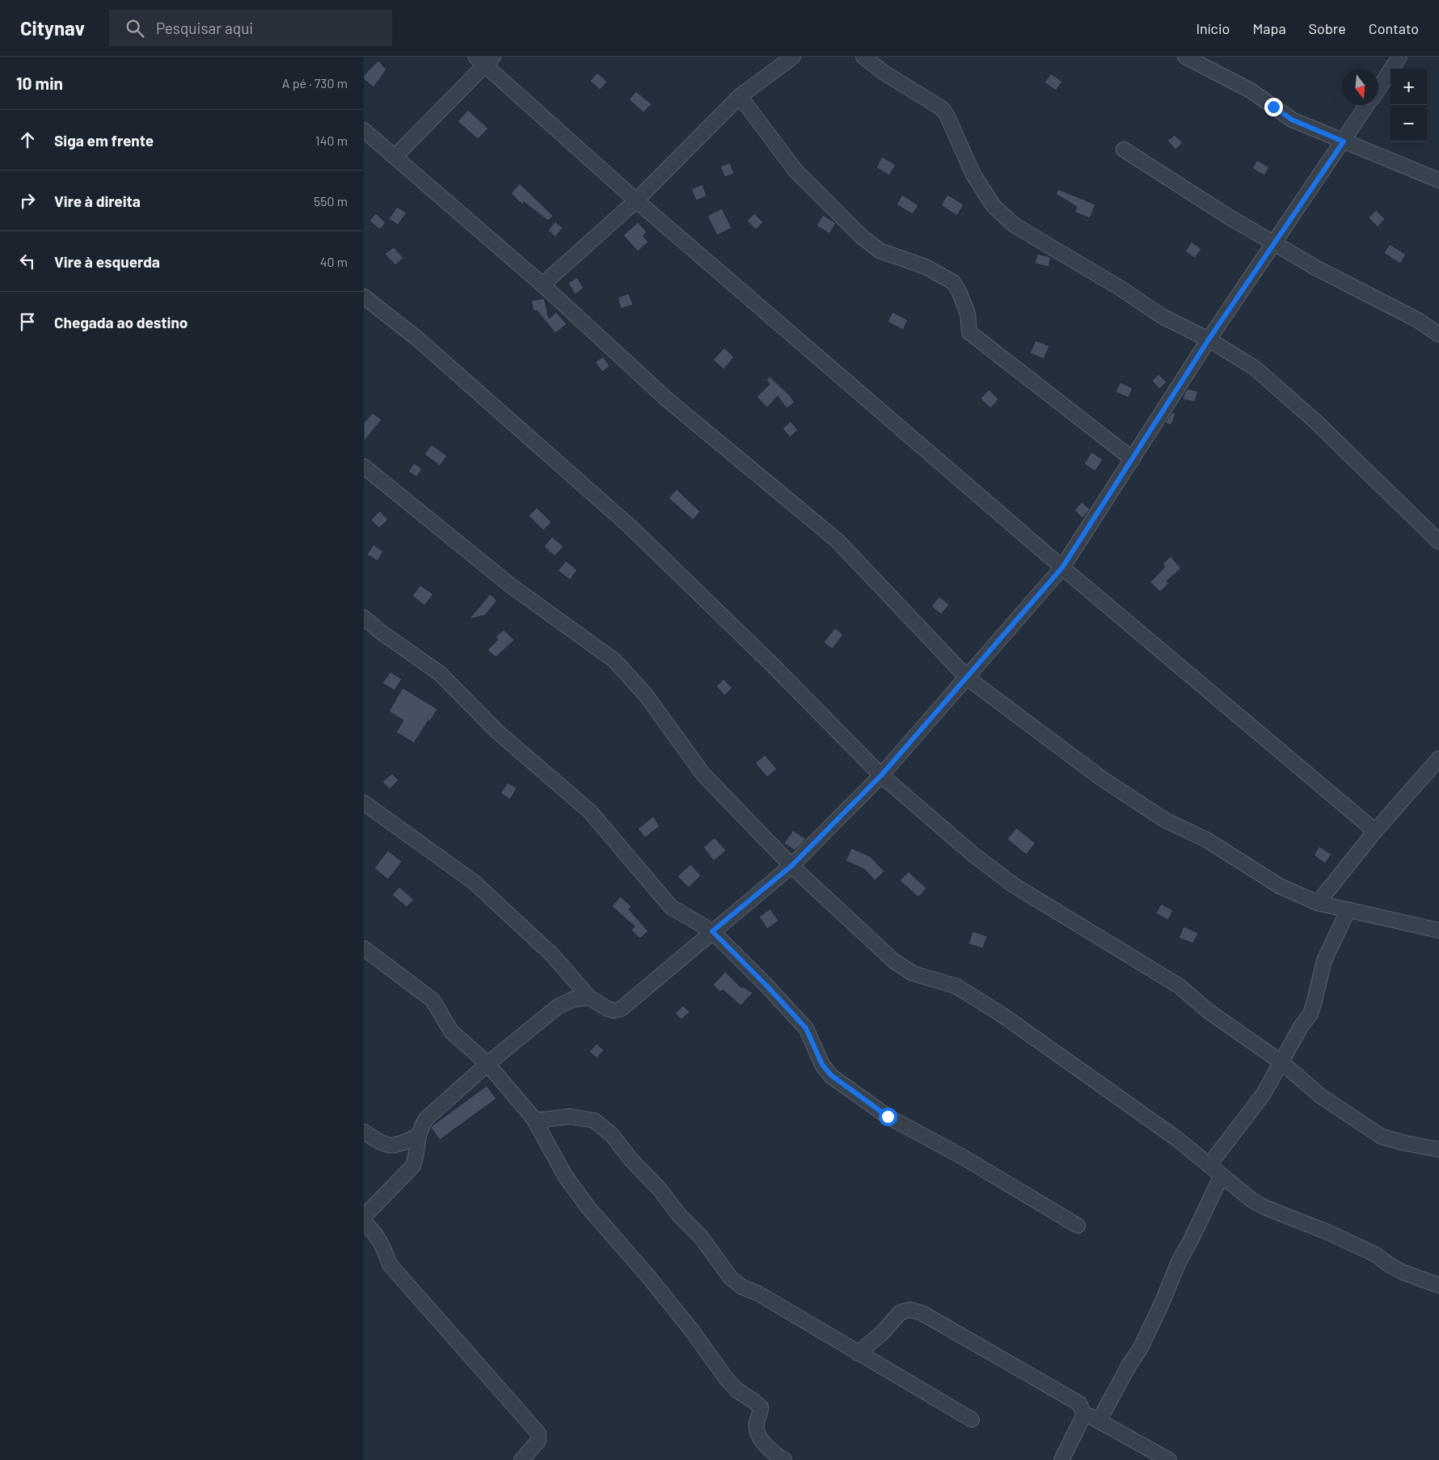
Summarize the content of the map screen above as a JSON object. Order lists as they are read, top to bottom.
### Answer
{
  "north": "bottom",
  "page": {
    "header": "Citynav",
    "search": "Pesquisar aqui",
    "nav": [
      "Início",
      "Mapa",
      "Sobre",
      "Contato"
    ],
    "heading": ["10 min", "A pé · 730 m"],
    "map_buttons": ["+", "−"],
    "list": [
      ["Siga em frente", "140 m"],
      ["Vire à direita", "550 m"],
      ["Vire à esquerda", "40 m"],
      "Chegada ao destino"
    ]
  }
}
